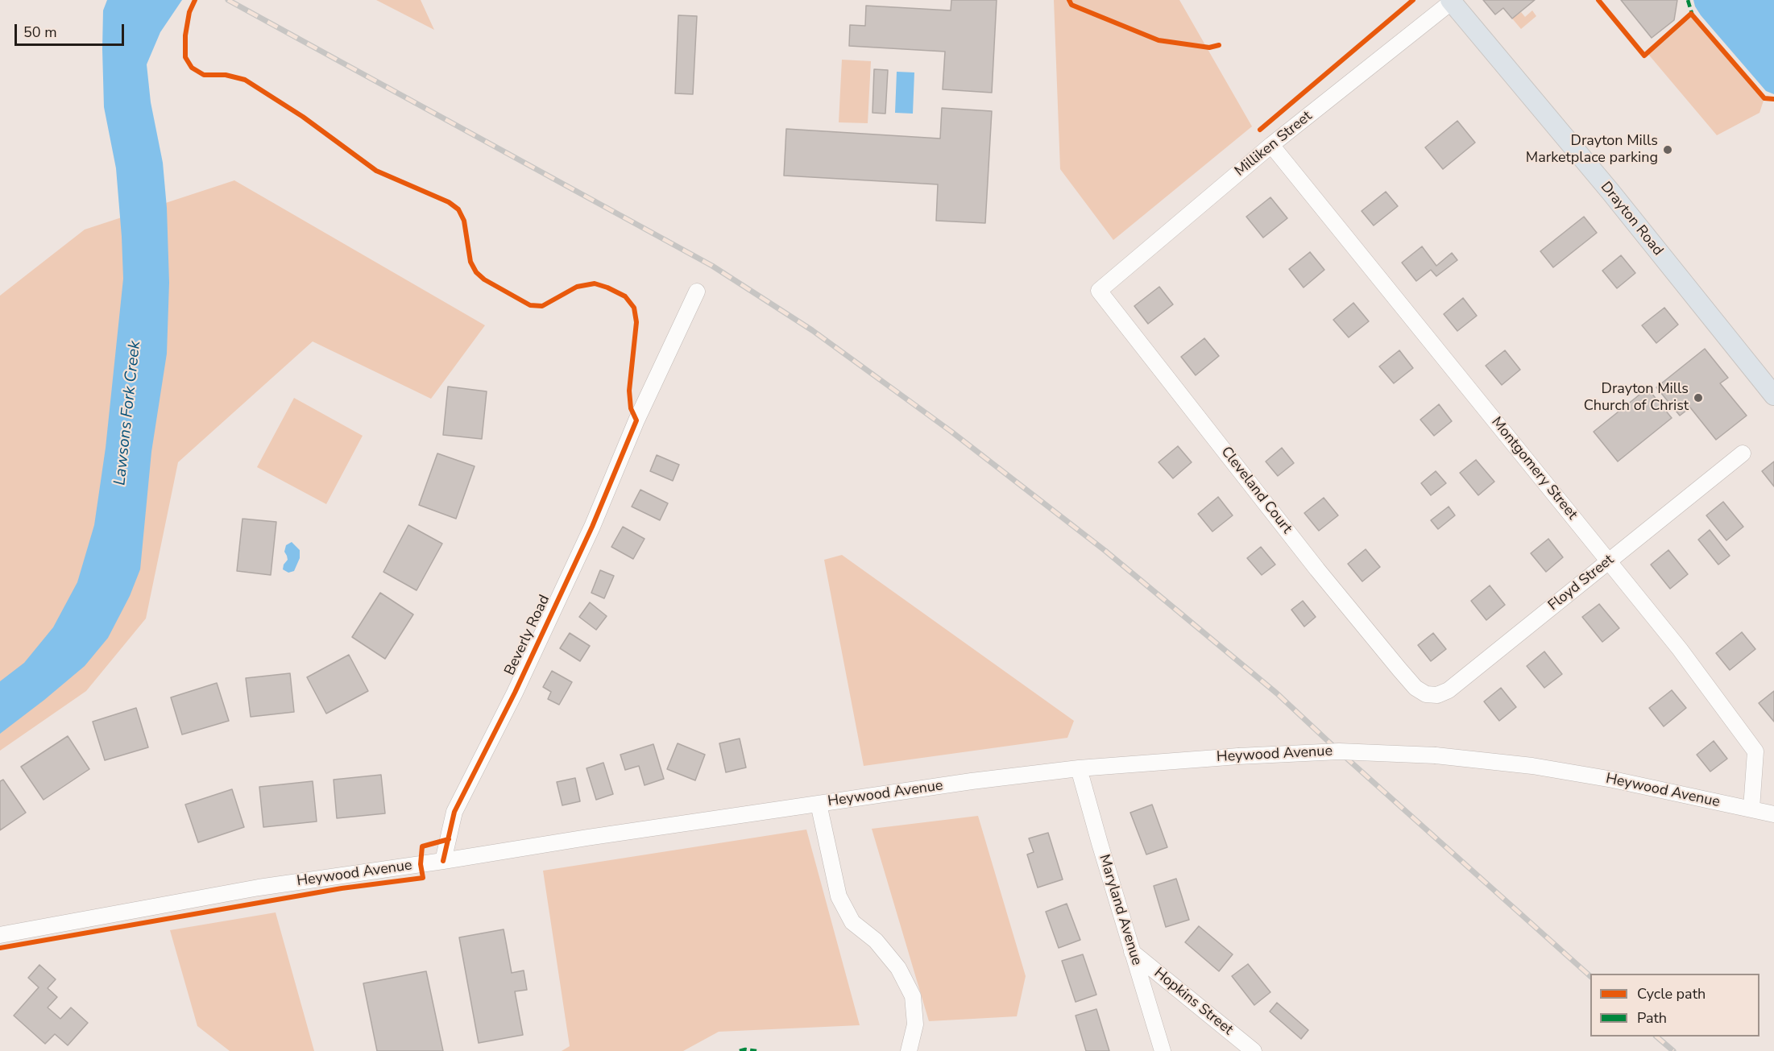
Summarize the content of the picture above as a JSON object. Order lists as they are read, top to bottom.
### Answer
{
  "streets": {
    "main road": ["Drayton Road"],
    "street": [
      "Milliken Street",
      "Montgomery Street",
      "Cleveland Court",
      "Floyd Street",
      "Beverly Road",
      "Heywood Avenue",
      "Maryland Avenue",
      "Hopkins Street"
    ]
  },
  "crossings": [
    ["Milliken Street", "Drayton Road"],
    ["Milliken Street", "Montgomery Street"],
    ["Milliken Street", "Cleveland Court"],
    ["Montgomery Street", "Floyd Street"],
    ["Montgomery Street", "Heywood Avenue"],
    ["Cleveland Court", "Floyd Street"],
    ["Beverly Road", "Heywood Avenue"],
    ["Heywood Avenue", "Maryland Avenue"],
    ["Maryland Avenue", "Hopkins Street"]
  ],
  "water": ["Lawsons Fork Creek"],
  "places": ["Drayton Mills Marketplace parking", "Drayton Mills Church of Christ"],
  "legend": ["Cycle path", "Path"],
  "scale_bar": "50 m"
}
